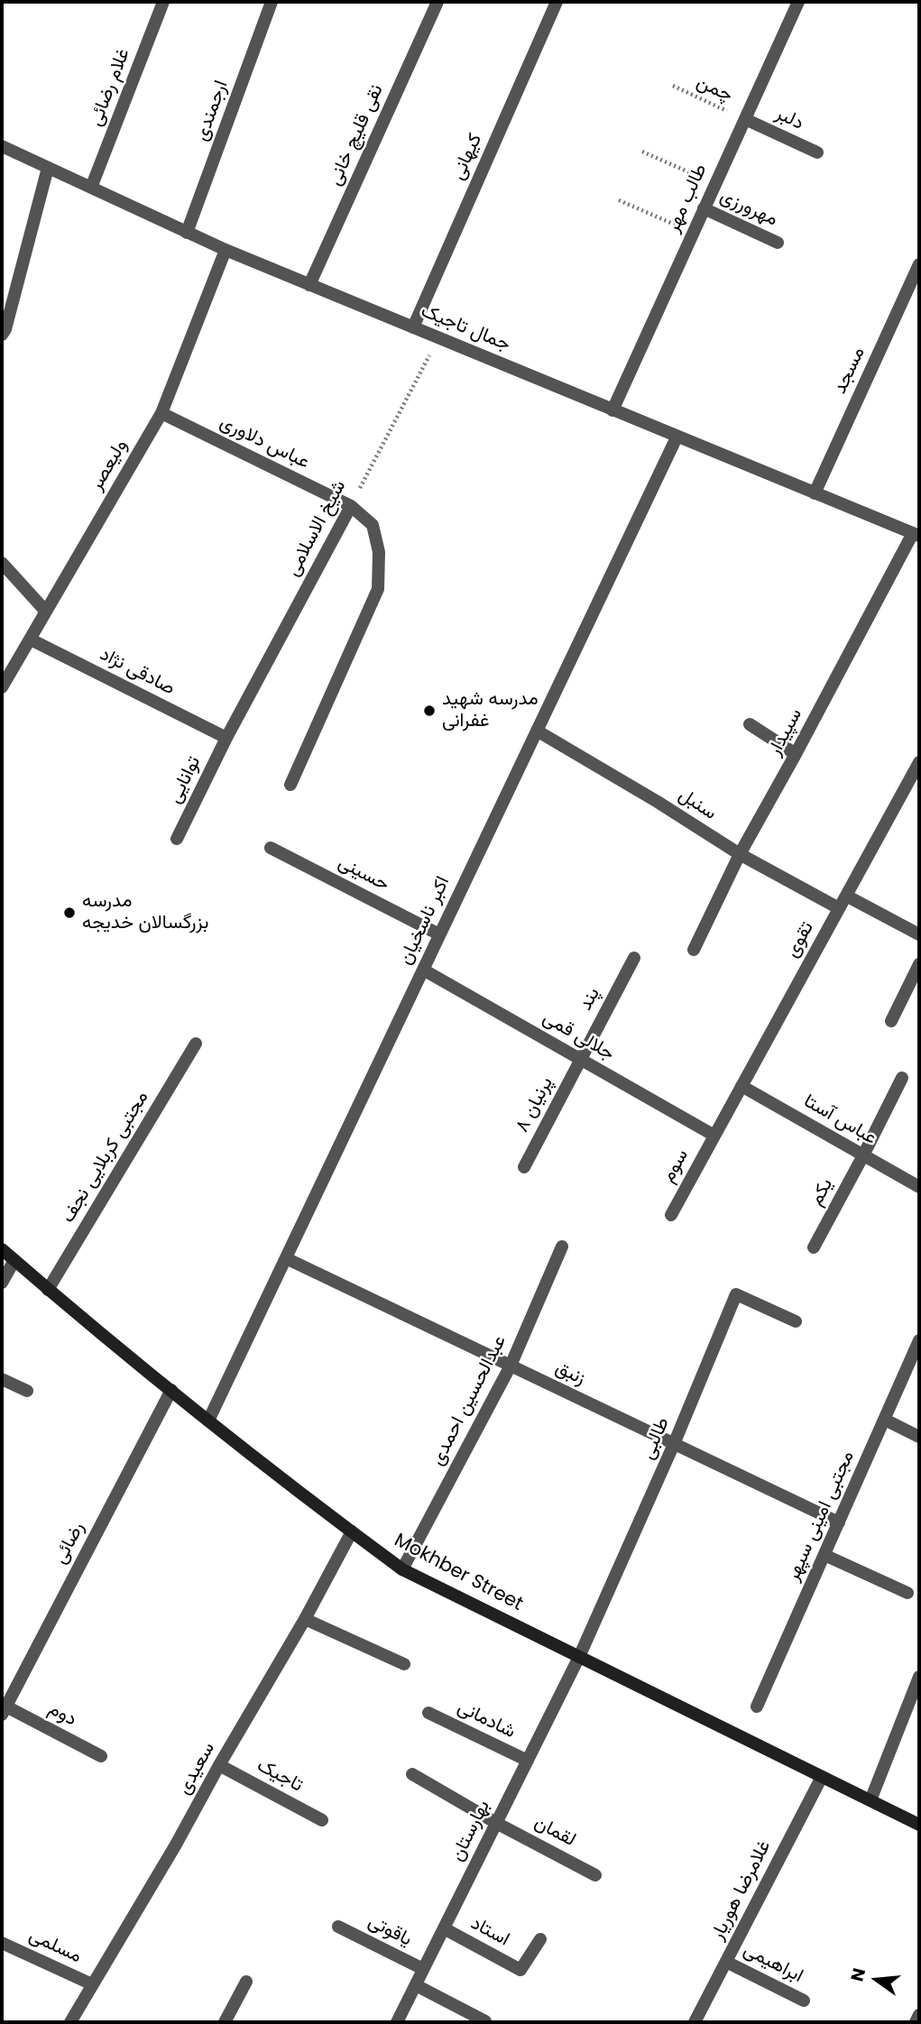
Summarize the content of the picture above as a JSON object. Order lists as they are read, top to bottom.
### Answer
{
  "streets": {
    "main road": ["Mokhber Street"],
    "street": [
      "غلام رضائی",
      "ارجمندی",
      "دلبر",
      "نقی قلیچ خانی",
      "کیهانی",
      "طالب مهر",
      "مهرورزی",
      "جمال تاجیک",
      "مسجد",
      "عباس دلاوری",
      "ولیعصر",
      "شیخ الاسلامی",
      "صادقی نژاد",
      "سپیدار",
      "توانایی",
      "سنبل",
      "حسینی",
      "اکبر ناسخیان",
      "تقوی",
      "پند",
      "جلالی قمی",
      "پرنیان ۸",
      "عباس آستا",
      "مجتبی کربلایی نجف",
      "سوم",
      "یکم",
      "زنبق",
      "عبدالحسین احمدی",
      "طالبی",
      "مجتبی امینی سپهر",
      "رضائی",
      "دوم",
      "شادمانی",
      "سعیدی",
      "تاجیک",
      "بهارستان",
      "لقمان",
      "غلامرضا هوریار",
      "یاقوتی",
      "استاد",
      "مسلمی",
      "ابراهیمی"
    ],
    "path": ["چمن"]
  },
  "crossings": [
    ["غلام رضائی", "جمال تاجیک"],
    ["چمن", "دلبر"],
    ["چمن", "طالب مهر"],
    ["ارجمندی", "جمال تاجیک"],
    ["دلبر", "طالب مهر"],
    ["نقی قلیچ خانی", "جمال تاجیک"],
    ["کیهانی", "جمال تاجیک"],
    ["طالب مهر", "مهرورزی"],
    ["طالب مهر", "جمال تاجیک"],
    ["جمال تاجیک", "مسجد"],
    ["جمال تاجیک", "ولیعصر"],
    ["جمال تاجیک", "شیخ الاسلامی"],
    ["جمال تاجیک", "سپیدار"],
    ["جمال تاجیک", "اکبر ناسخیان"],
    ["عباس دلاوری", "ولیعصر"],
    ["عباس دلاوری", "شیخ الاسلامی"],
    ["ولیعصر", "صادقی نژاد"],
    ["شیخ الاسلامی", "صادقی نژاد"],
    ["شیخ الاسلامی", "توانایی"],
    ["صادقی نژاد", "توانایی"],
    ["سپیدار", "سنبل"],
    ["سنبل", "اکبر ناسخیان"],
    ["سنبل", "تقوی"],
    ["حسینی", "اکبر ناسخیان"],
    ["اکبر ناسخیان", "جلالی قمی"],
    ["اکبر ناسخیان", "زنبق"],
    ["اکبر ناسخیان", "Mokhber Street"],
    ["تقوی", "جلالی قمی"],
    ["تقوی", "عباس آستا"],
    ["تقوی", "سوم"],
    ["پند", "جلالی قمی"],
    ["پند", "پرنیان ۸"],
    ["جلالی قمی", "پرنیان ۸"],
    ["جلالی قمی", "سوم"],
    ["عباس آستا", "یکم"],
    ["مجتبی کربلایی نجف", "Mokhber Street"],
    ["زنبق", "عبدالحسین احمدی"],
    ["زنبق", "طالبی"],
    ["زنبق", "مجتبی امینی سپهر"],
    ["عبدالحسین احمدی", "Mokhber Street"],
    ["طالبی", "Mokhber Street"],
    ["طالبی", "بهارستان"],
    ["رضائی", "Mokhber Street"],
    ["رضائی", "دوم"],
    ["Mokhber Street", "سعیدی"],
    ["Mokhber Street", "بهارستان"],
    ["Mokhber Street", "غلامرضا هوریار"],
    ["شادمانی", "بهارستان"],
    ["سعیدی", "تاجیک"],
    ["سعیدی", "مسلمی"],
    ["بهارستان", "لقمان"],
    ["بهارستان", "یاقوتی"],
    ["بهارستان", "استاد"],
    ["غلامرضا هوریار", "ابراهیمی"]
  ],
  "places": ["مدرسه شهید غفرانی", "مدرسه بزرگسالان خدیجه"],
  "north": "left"
}
